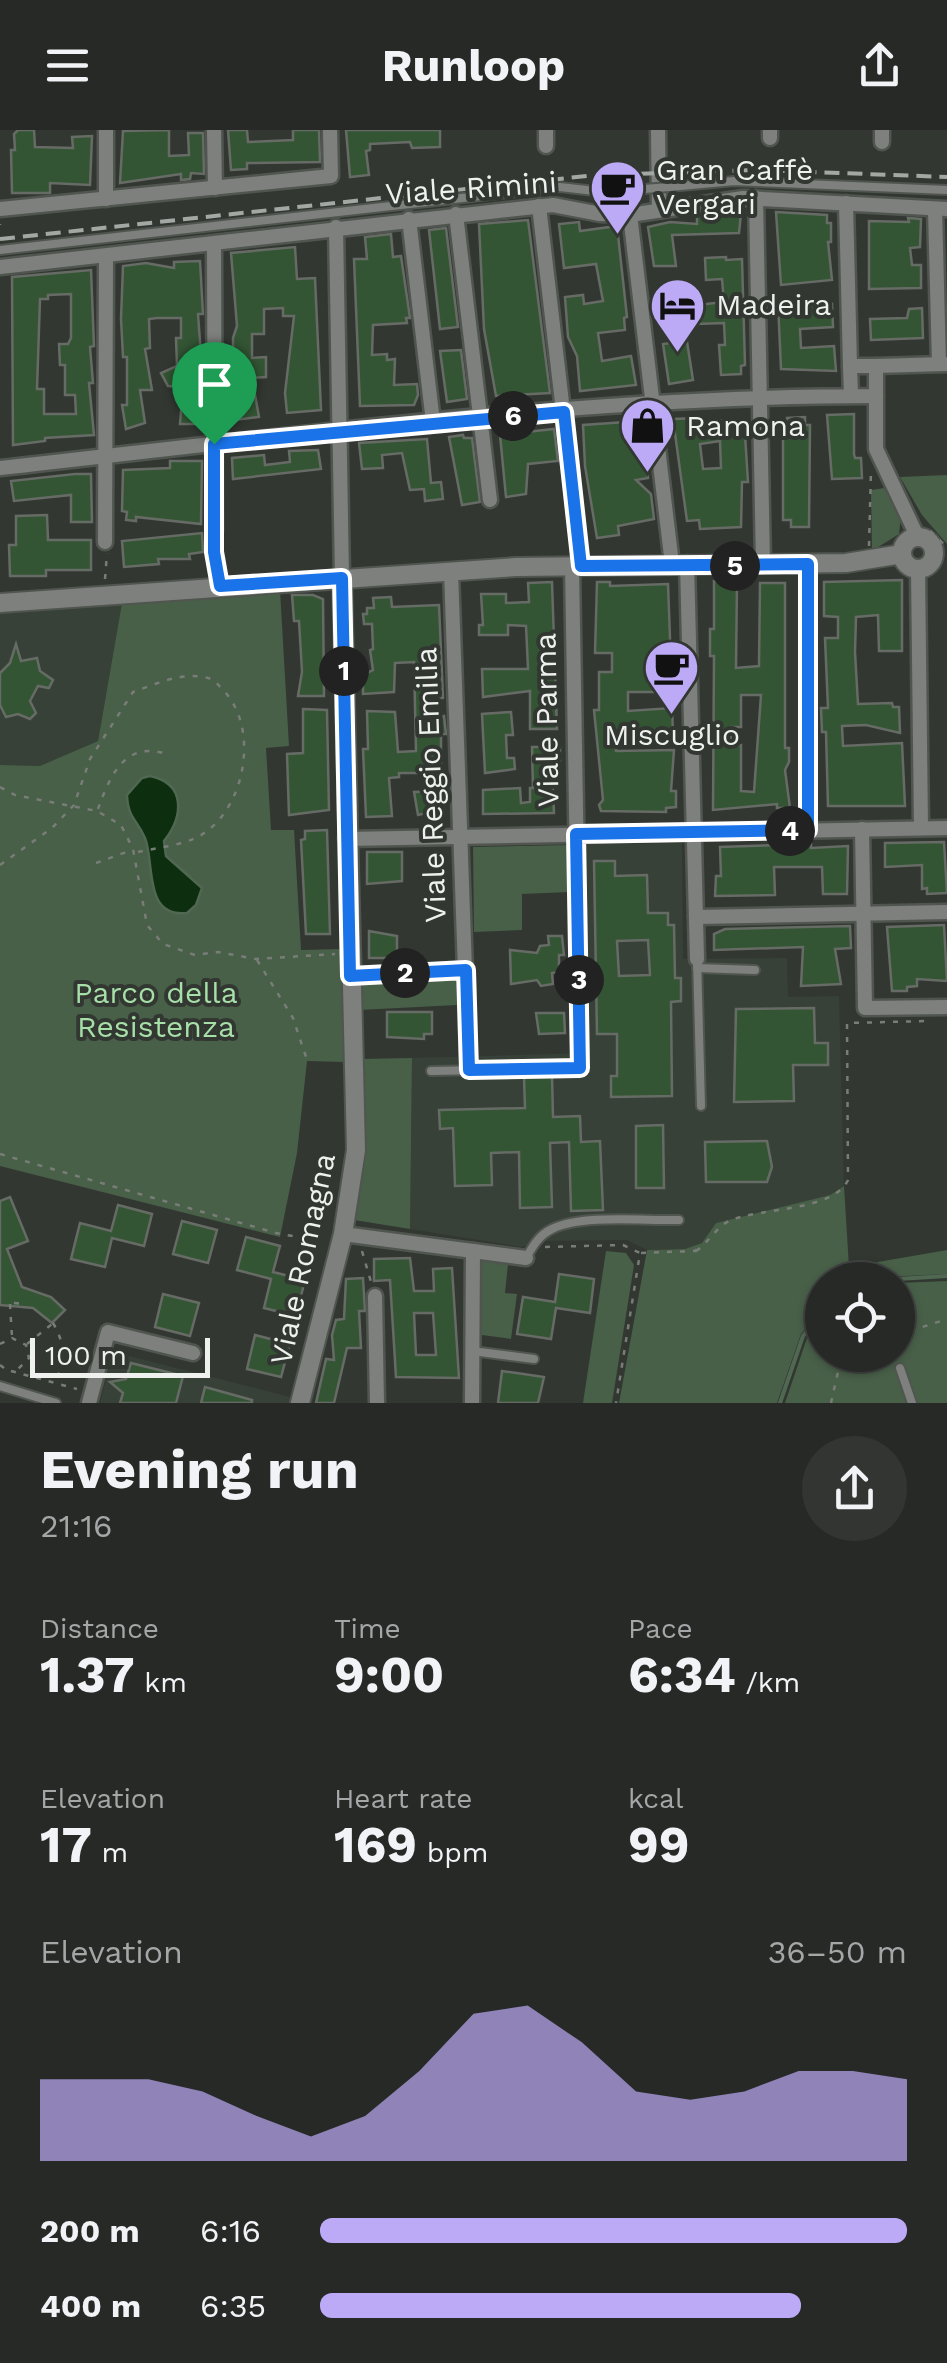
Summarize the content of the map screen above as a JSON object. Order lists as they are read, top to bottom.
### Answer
{
  "streets": {
    "street": [
      "Viale Rimini",
      "Viale Parma",
      "Viale Reggio Emilia",
      "Viale Romagna"
    ]
  },
  "crossings": [
    ["Viale Rimini", "Viale Parma"],
    ["Viale Rimini", "Viale Romagna"]
  ],
  "parks": ["Parco della Resistenza"],
  "places": {
    "cafe": ["Gran Caffè Vergari", "Miscuglio"],
    "hotel": ["Madeira"],
    "shop": ["Ramona"]
  },
  "scale_bar": "100 m",
  "page": {
    "header": "Runloop",
    "pins": [
      "6",
      "5",
      "1",
      "4",
      "2",
      "3"
    ],
    "scale": "100 m",
    "heading": ["Evening run", "21:16"],
    "stats": [
      ["Distance", "1.37 km"],
      ["Time", "9:00"],
      ["Pace", "6:34 /km"],
      ["Elevation", "17 m"],
      ["Heart rate", "169 bpm"],
      ["kcal", "99"]
    ],
    "chart": ["Elevation", "36–50 m"],
    "list": [
      {
        "name": "200 m",
        "note": "6:16"
      },
      {
        "name": "400 m",
        "note": "6:35"
      }
    ]
  }
}
